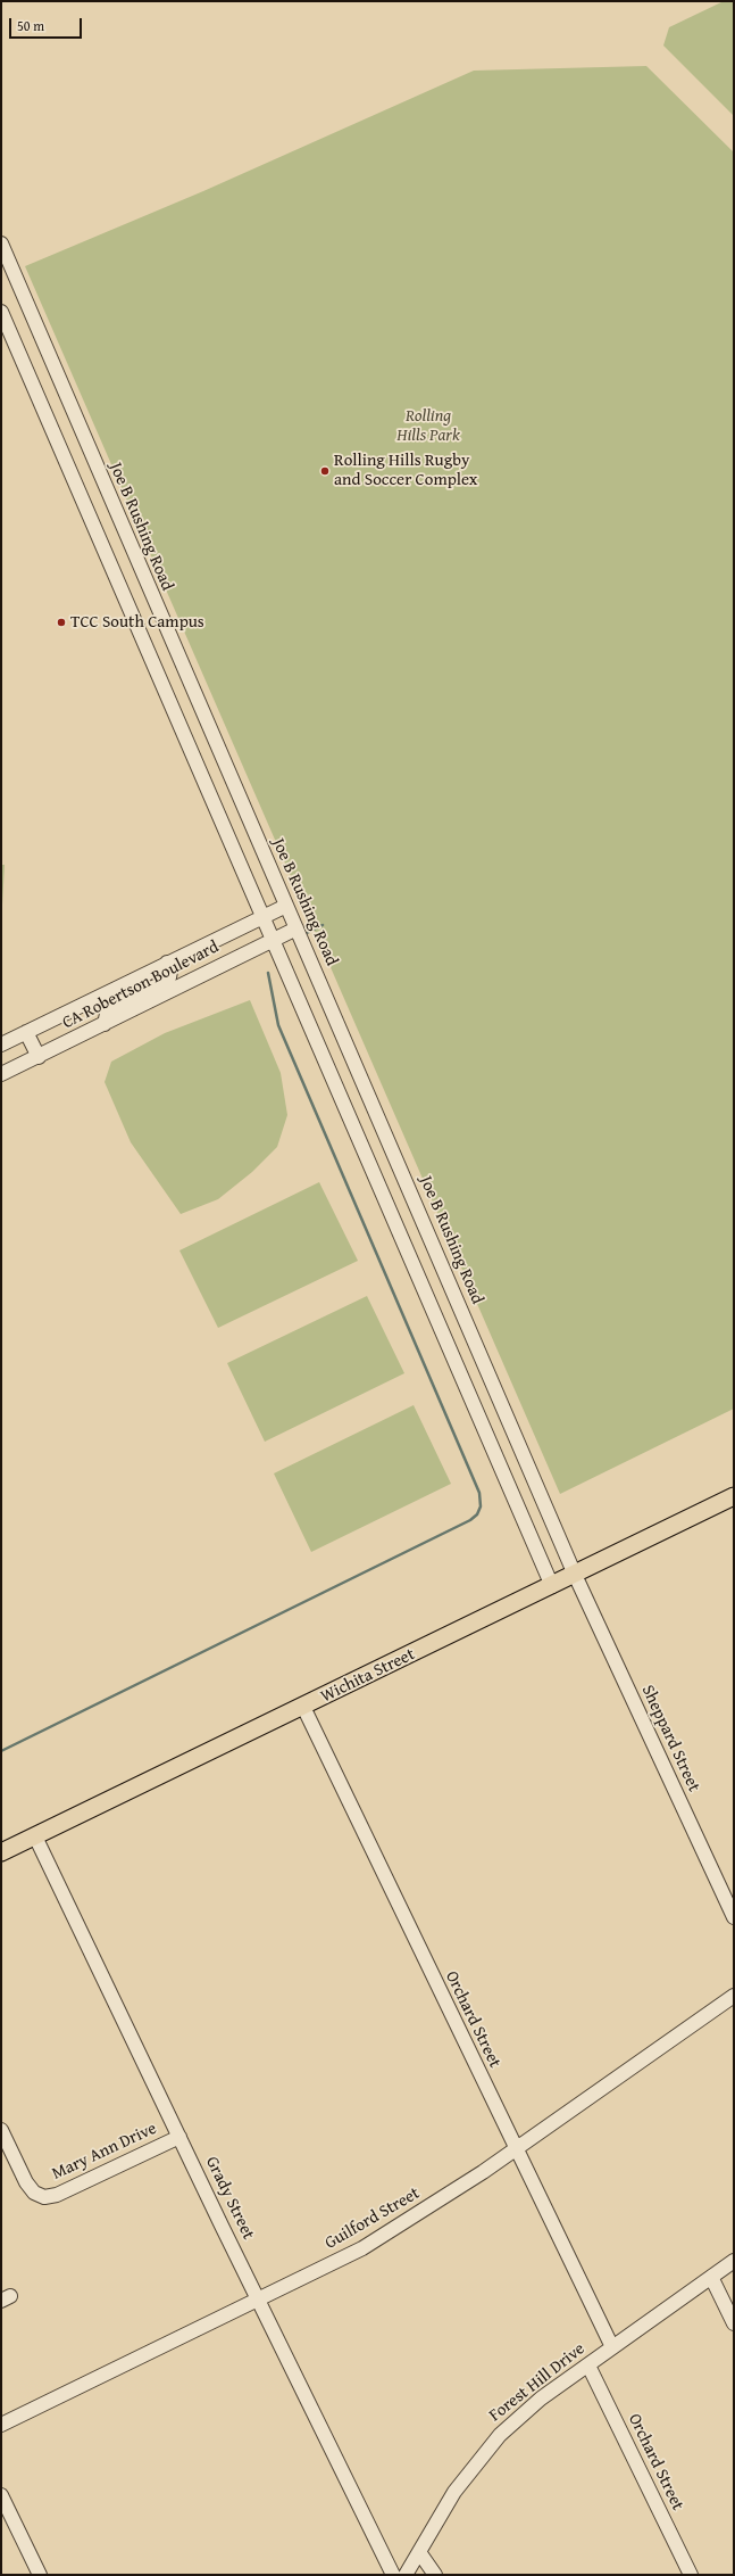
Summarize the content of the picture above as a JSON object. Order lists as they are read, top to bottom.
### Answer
{
  "streets": {
    "main road": ["Wichita Street"],
    "street": [
      "Joe B Rushing Road",
      "CA Robertson Boulevard",
      "Sheppard Street",
      "Orchard Street",
      "Mary Ann Drive",
      "Grady Street",
      "Guilford Street",
      "Forest Hill Drive"
    ]
  },
  "crossings": [
    ["Joe B Rushing Road", "CA Robertson Boulevard"],
    ["Joe B Rushing Road", "Wichita Street"],
    ["Joe B Rushing Road", "Sheppard Street"],
    ["Wichita Street", "Sheppard Street"],
    ["Wichita Street", "Orchard Street"],
    ["Wichita Street", "Grady Street"],
    ["Orchard Street", "Guilford Street"],
    ["Orchard Street", "Forest Hill Drive"],
    ["Mary Ann Drive", "Grady Street"],
    ["Grady Street", "Guilford Street"]
  ],
  "parks": ["Rolling Hills Park"],
  "places": ["Rolling Hills Rugby and Soccer Complex", "TCC South Campus"],
  "scale_bar": "50 m"
}
